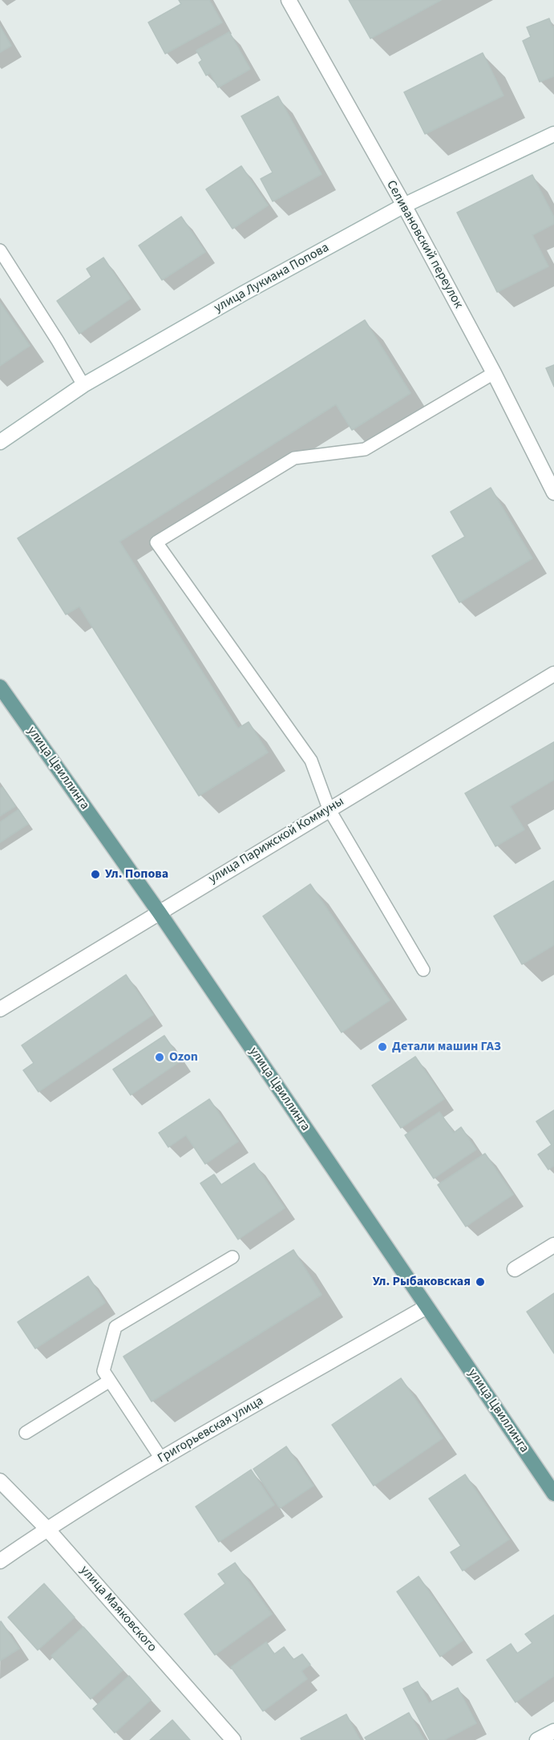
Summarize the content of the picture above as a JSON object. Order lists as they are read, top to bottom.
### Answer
{
  "streets": {
    "main road": ["улица Цвиллинга"],
    "street": [
      "Селивановский переулок",
      "улица Лукиана Попова",
      "улица Парижской Коммуны",
      "Григорьевская улица",
      "улица Маяковского"
    ]
  },
  "crossings": [
    ["Селивановский переулок", "улица Лукиана Попова"],
    ["улица Цвиллинга", "улица Парижской Коммуны"],
    ["улица Цвиллинга", "Григорьевская улица"],
    ["Григорьевская улица", "улица Маяковского"]
  ],
  "places": [
    "Ул. Попова",
    "Детали машин ГАЗ",
    "Ozon",
    "Ул. Рыбаковская"
  ]
}
